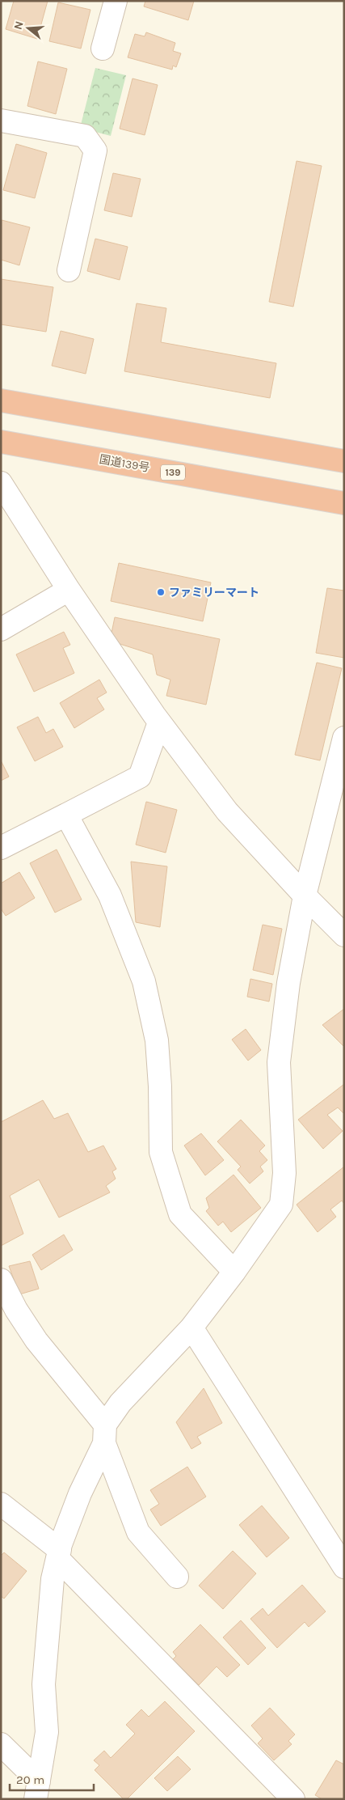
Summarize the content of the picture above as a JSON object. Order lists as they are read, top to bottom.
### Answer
{
  "streets": {
    "highway": ["国道139号", "139"]
  },
  "places": ["ファミリーマート"],
  "scale_bar": "20 m",
  "north": "left"
}
